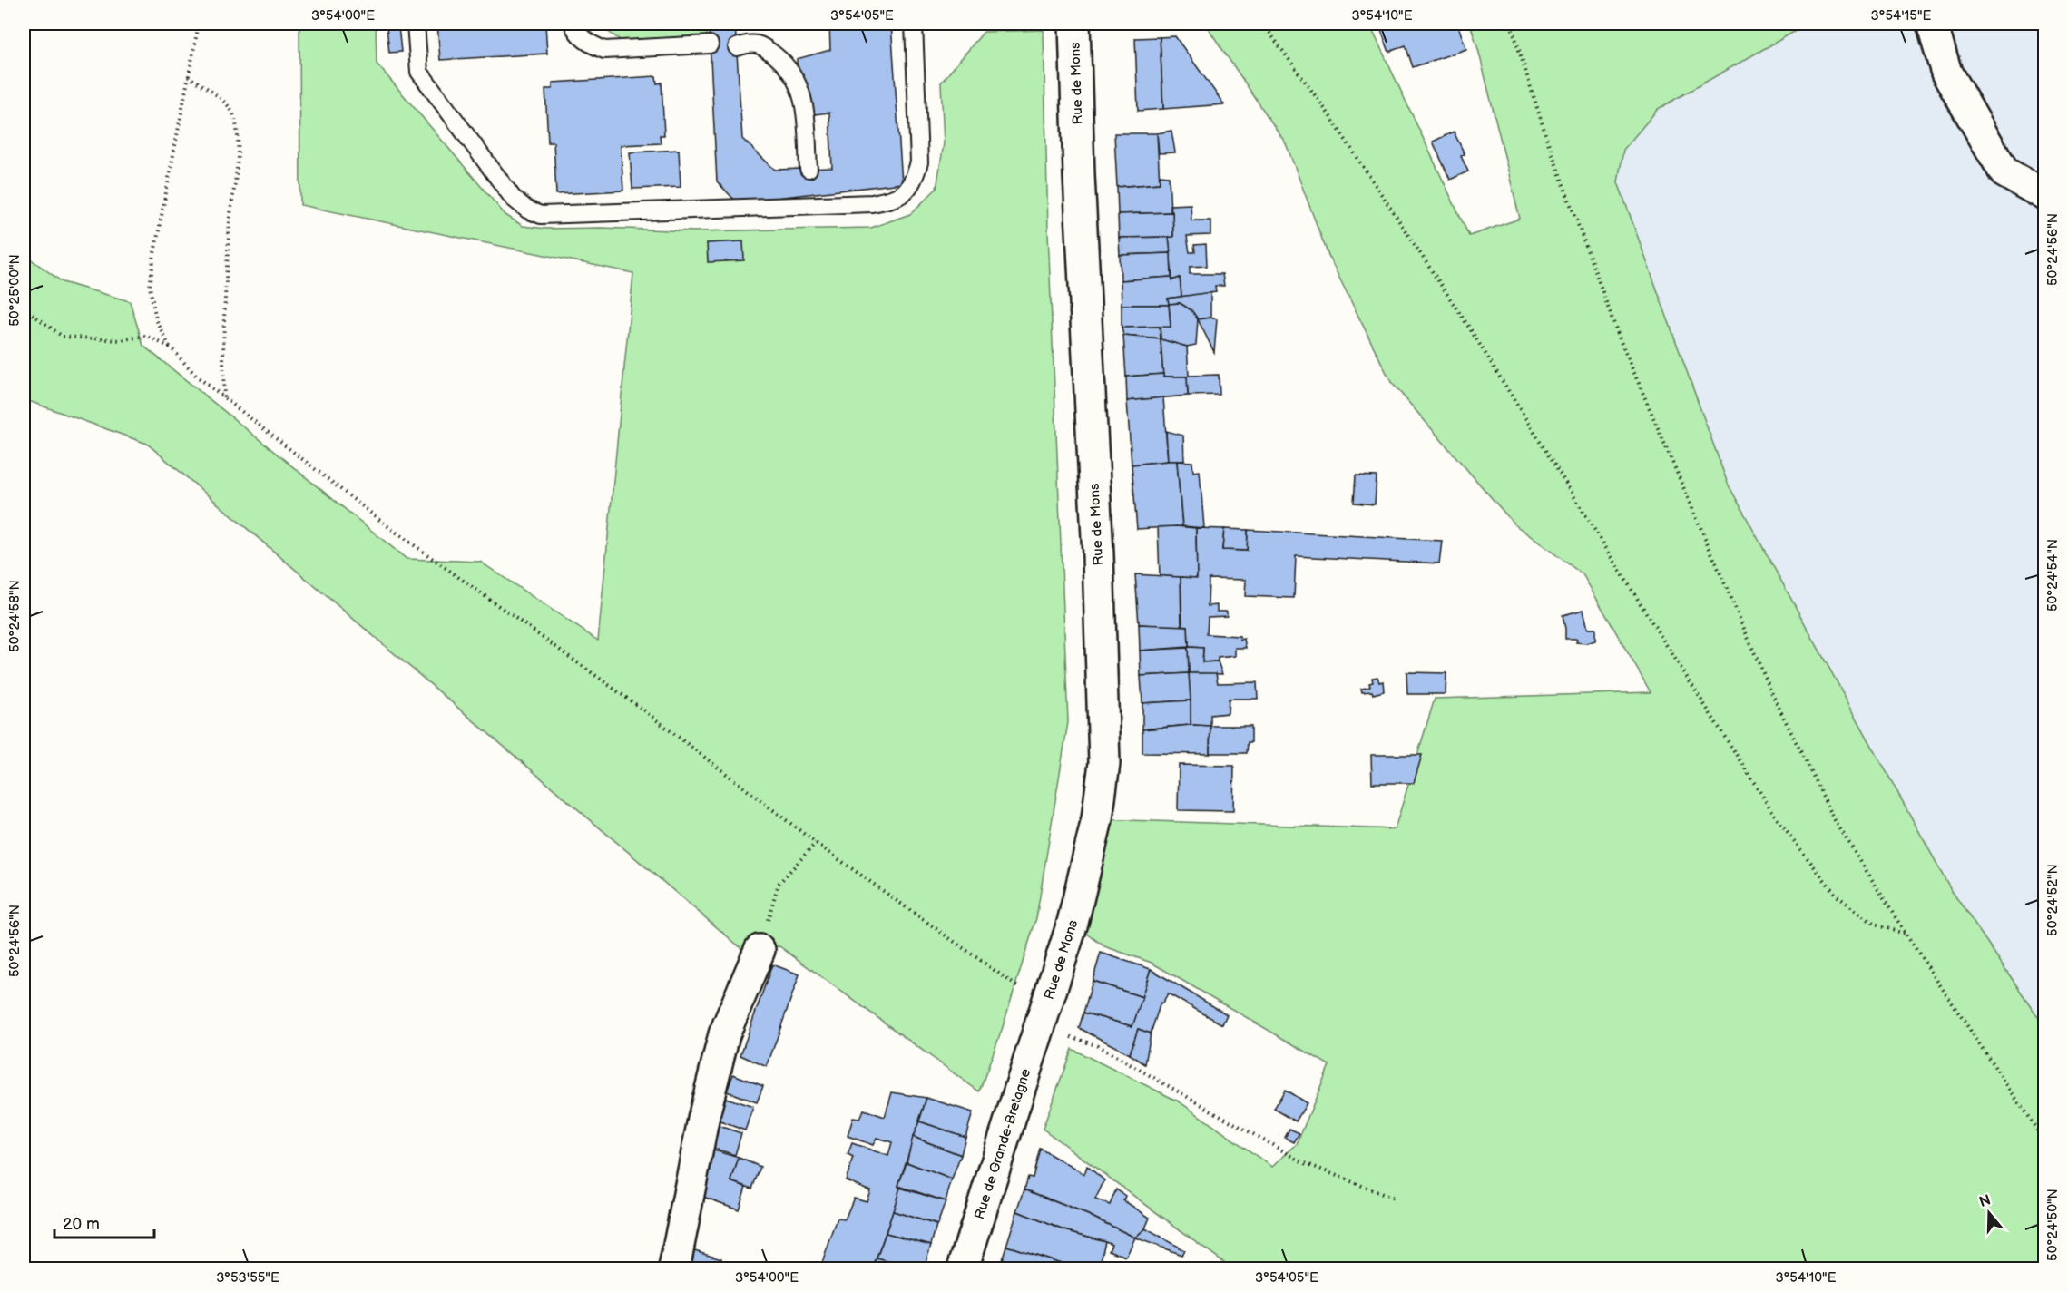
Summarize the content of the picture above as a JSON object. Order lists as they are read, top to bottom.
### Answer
{
  "streets": {
    "main road": ["Rue de Mons", "Rue de Grande-Bretagne"]
  },
  "crossings": [
    ["Rue de Mons", "Rue de Grande-Bretagne"]
  ],
  "scale_bar": "20 m",
  "north": "top",
  "coordinates": [
    "3°54'00\"E",
    "3°54'05\"E",
    "3°54'10\"E",
    "3°54'15\"E",
    "50°24'56\"N",
    "50°25'00\"N",
    "50°24'54\"N",
    "50°24'58\"N",
    "50°24'52\"N",
    "50°24'50\"N",
    "3°53'55\"E"
  ]
}
